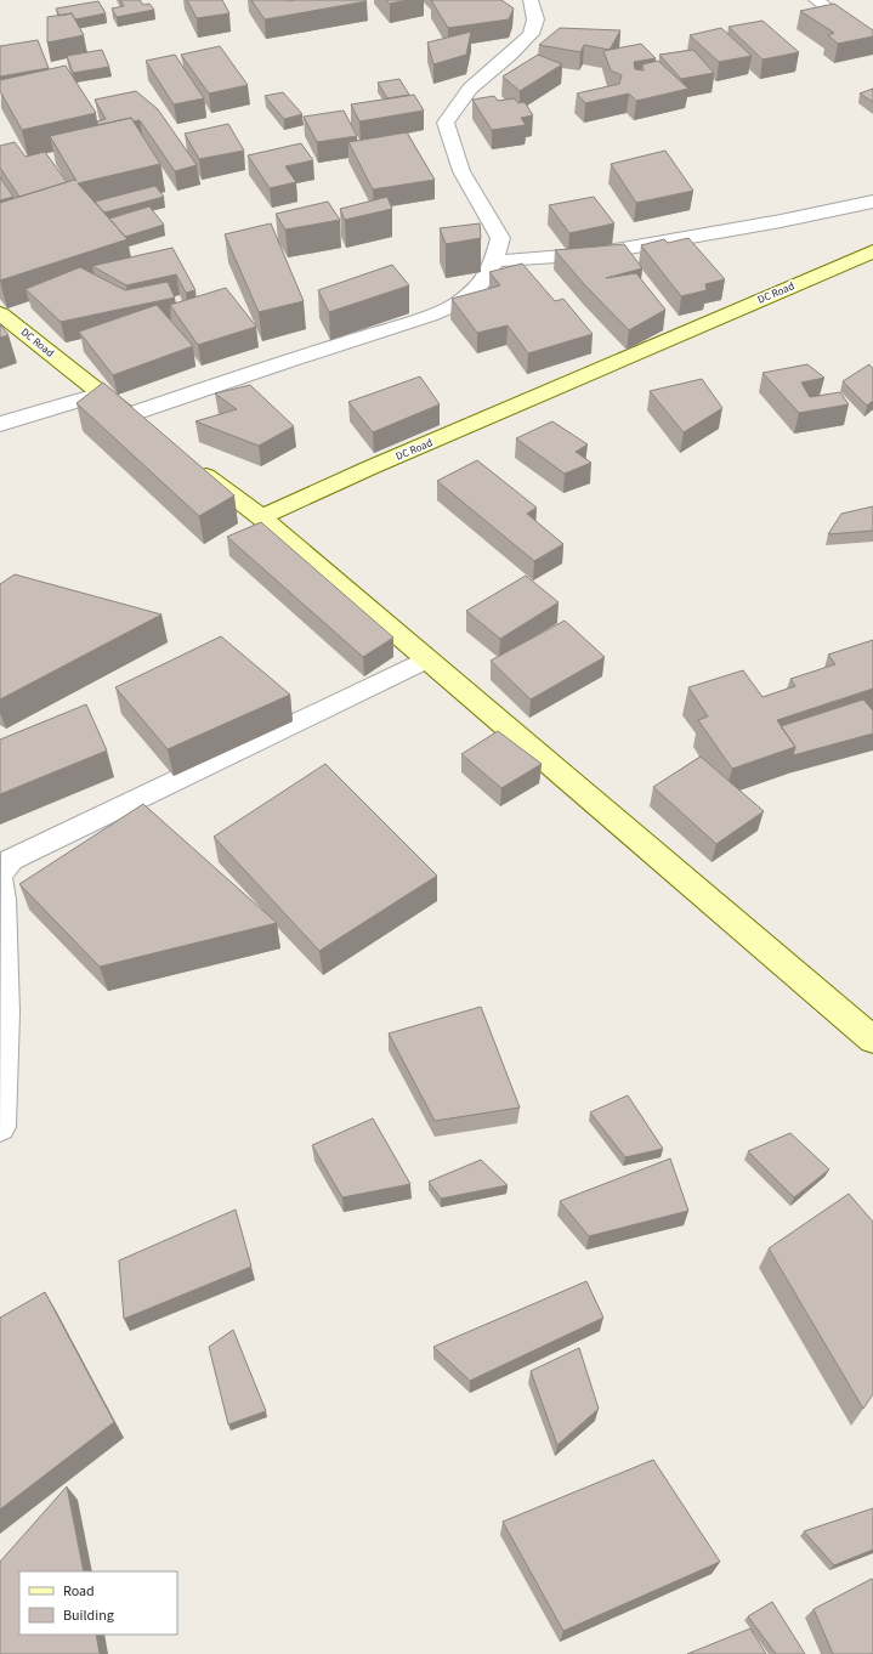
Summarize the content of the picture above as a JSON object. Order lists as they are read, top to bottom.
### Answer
{
  "streets": {
    "street": ["DC Road"]
  },
  "legend": ["Road", "Building"]
}
